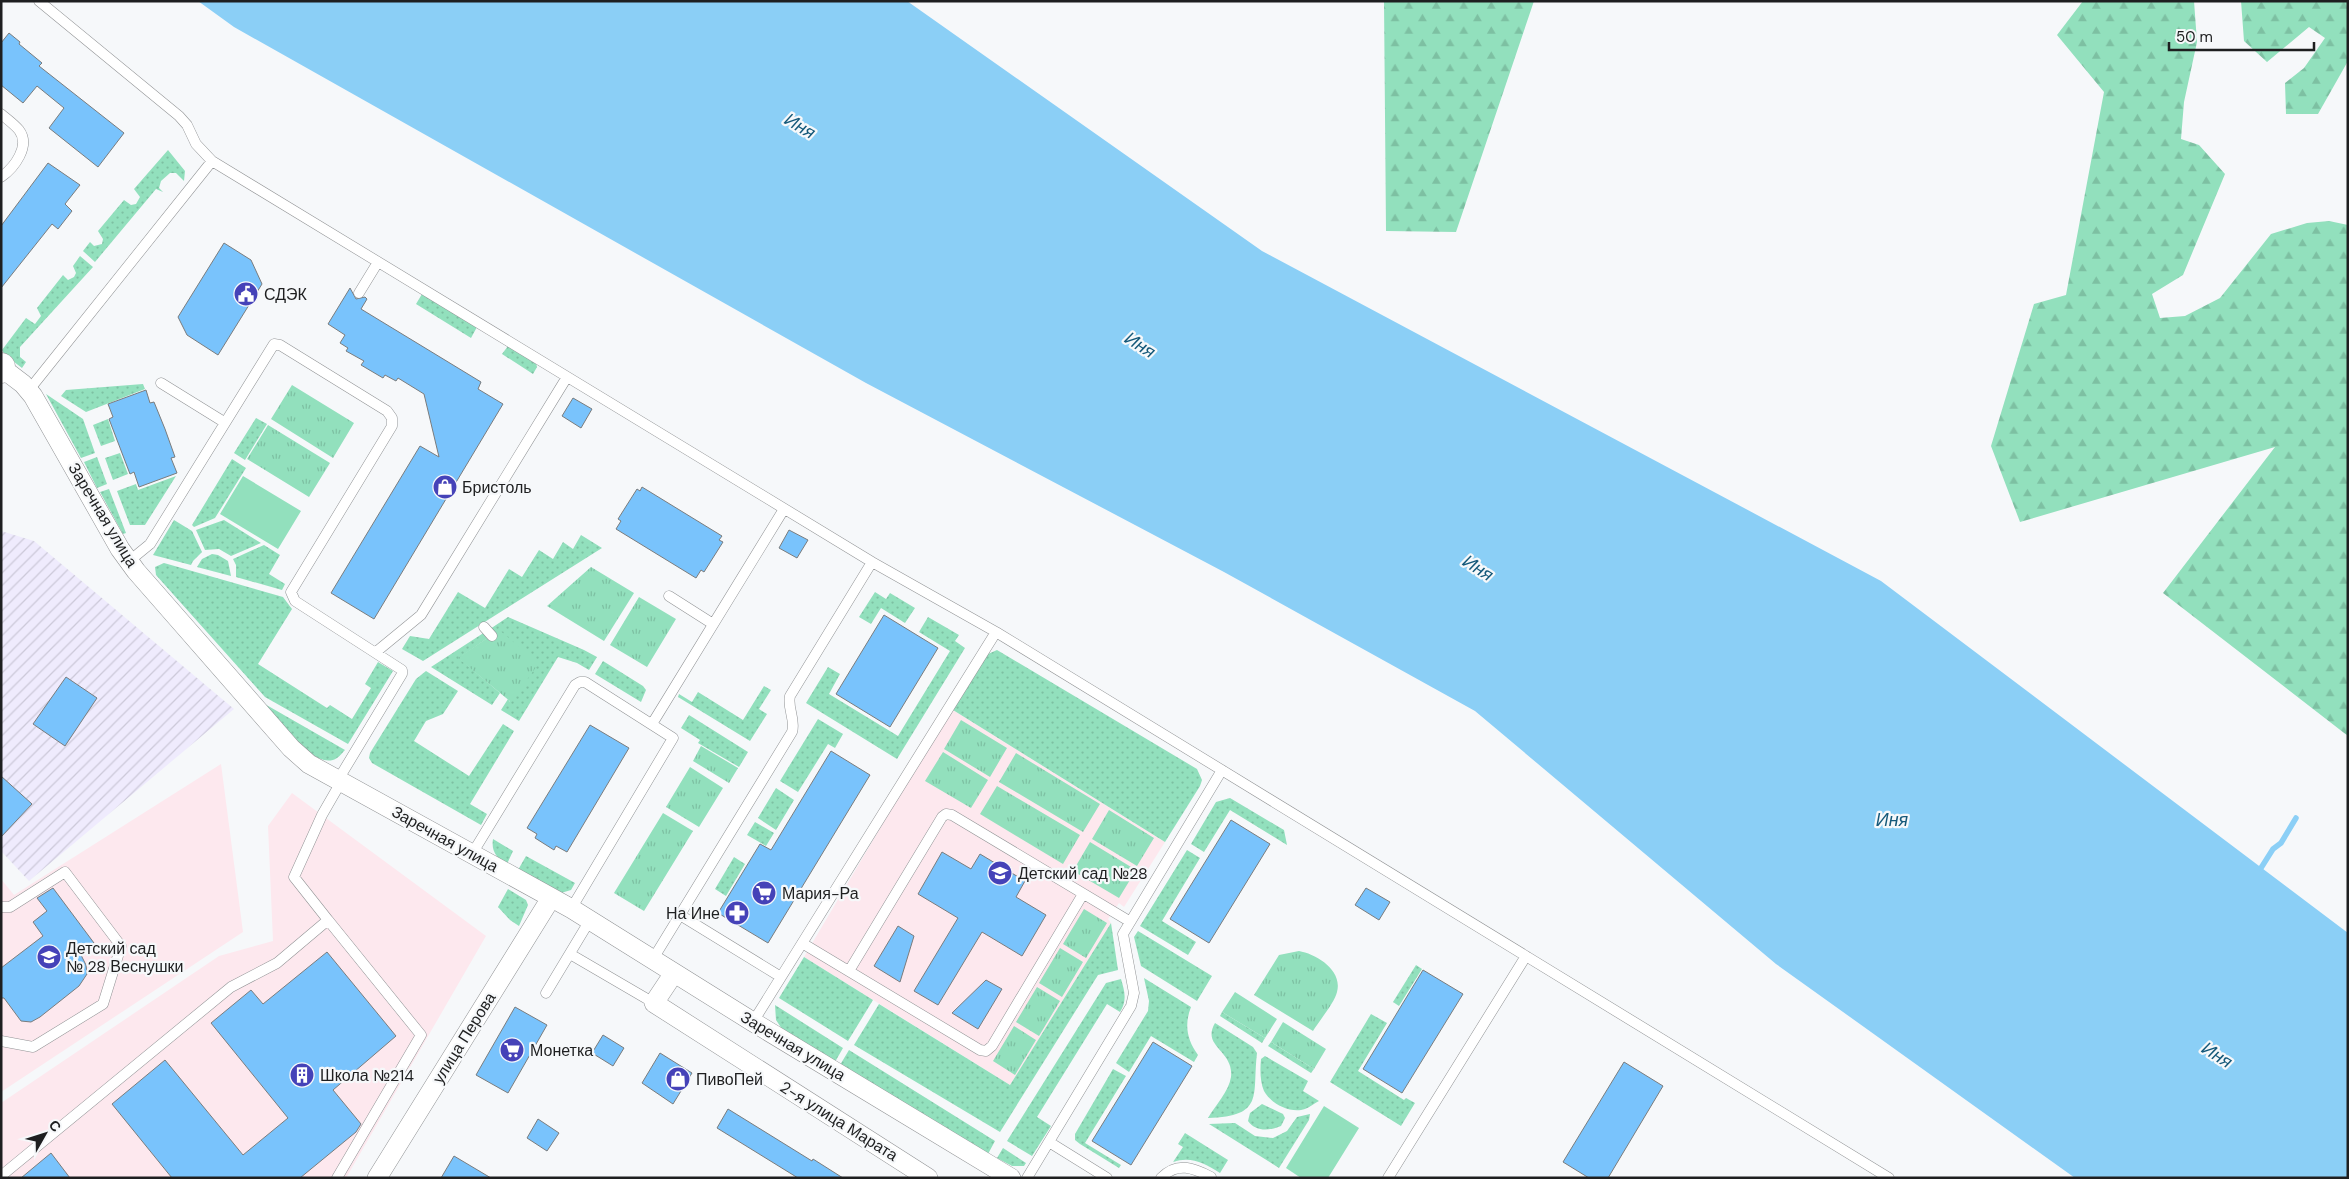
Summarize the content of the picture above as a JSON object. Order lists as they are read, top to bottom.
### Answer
{
  "streets": {
    "street": ["Заречная улица", "улица Перова", "2-я улица Марата"]
  },
  "crossings": [
    ["Заречная улица", "улица Перова"]
  ],
  "water": ["Иня"],
  "places": {
    "public building": ["СДЭК"],
    "shop": ["Бристоль", "ПивоПей"],
    "school or university": ["Детский сад №28", "Детский сад № 28 Веснушки"],
    "supermarket": ["Мария-Ра", "Монетка"],
    "pharmacy": ["На Ине"],
    "building": ["Школа №214"]
  },
  "scale_bar": "50 m",
  "north": "top right"
}
